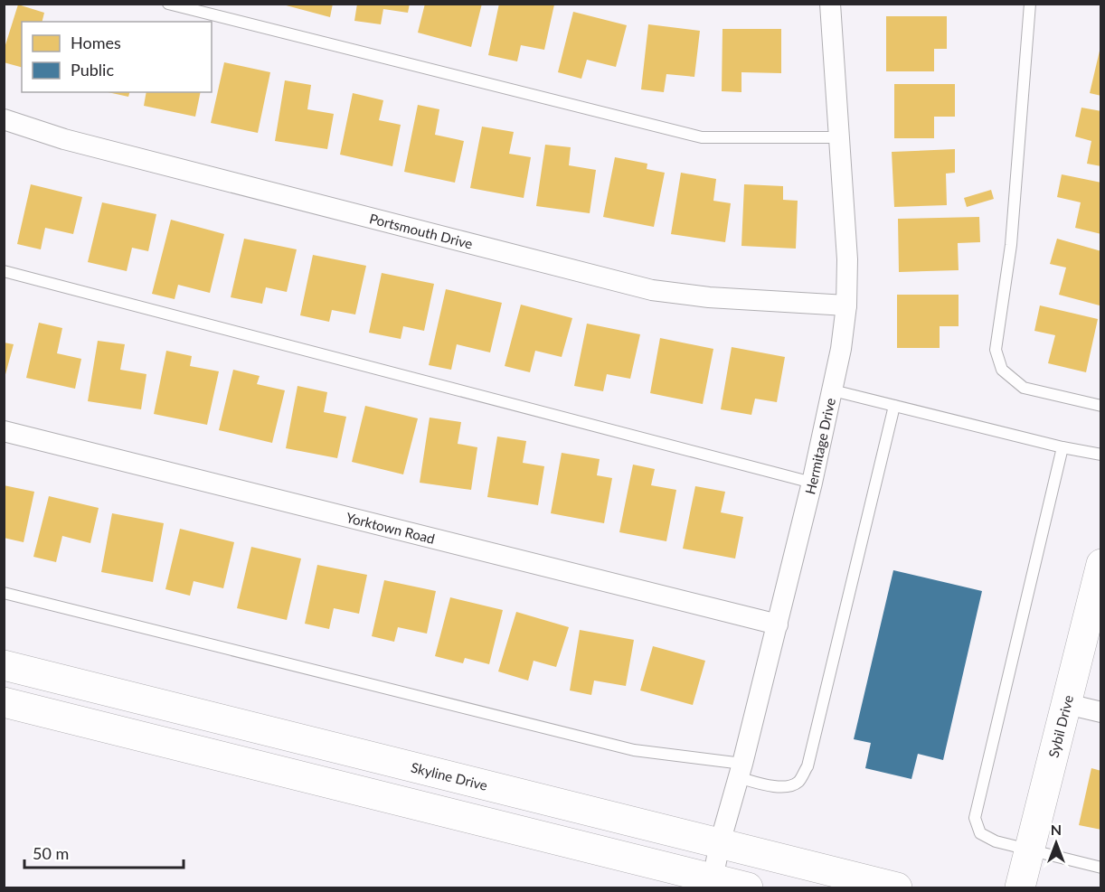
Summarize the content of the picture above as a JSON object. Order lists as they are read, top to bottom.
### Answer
{
  "streets": {
    "main road": ["Sybil Drive", "Skyline Drive"],
    "street": ["Portsmouth Drive", "Hermitage Drive", "Yorktown Road"]
  },
  "crossings": [
    ["Portsmouth Drive", "Hermitage Drive"],
    ["Hermitage Drive", "Yorktown Road"],
    ["Hermitage Drive", "Skyline Drive"]
  ],
  "legend": ["Homes", "Public"],
  "scale_bar": "50 m",
  "north": "top"
}
